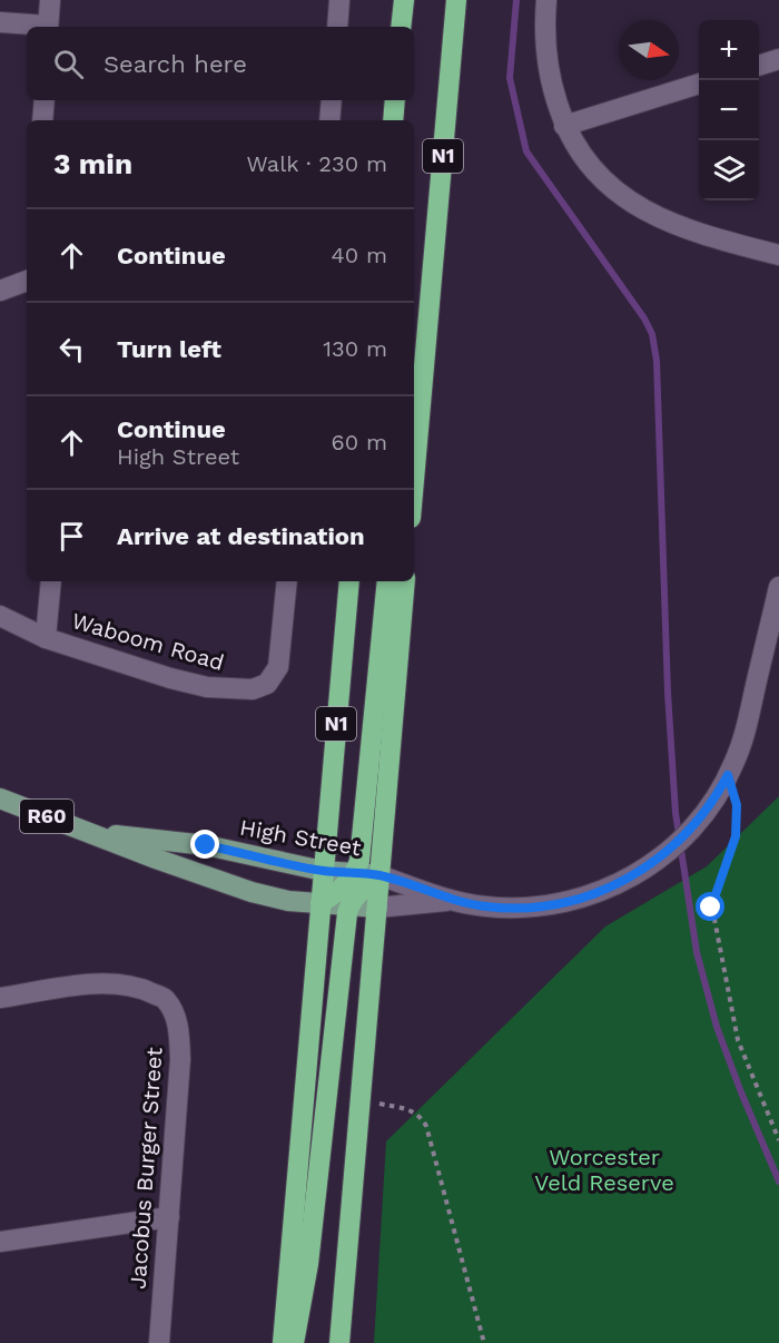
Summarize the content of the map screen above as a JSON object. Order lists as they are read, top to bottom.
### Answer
{
  "streets": {
    "highway": ["N1"],
    "main road": ["R60", "High Street"],
    "street": ["Waboom Road", "Jacobus Burger Street"]
  },
  "crossings": [
    ["N1", "High Street"]
  ],
  "parks": ["Worcester Veld Reserve"],
  "north": "right",
  "page": {
    "map_buttons": ["+", "−"],
    "search": "Search here",
    "heading": ["3 min", "Walk · 230 m"],
    "list": [
      ["Continue", "40 m"],
      ["Turn left", "130 m"],
      ["Continue", "High Street", "60 m"],
      "Arrive at destination"
    ]
  }
}
